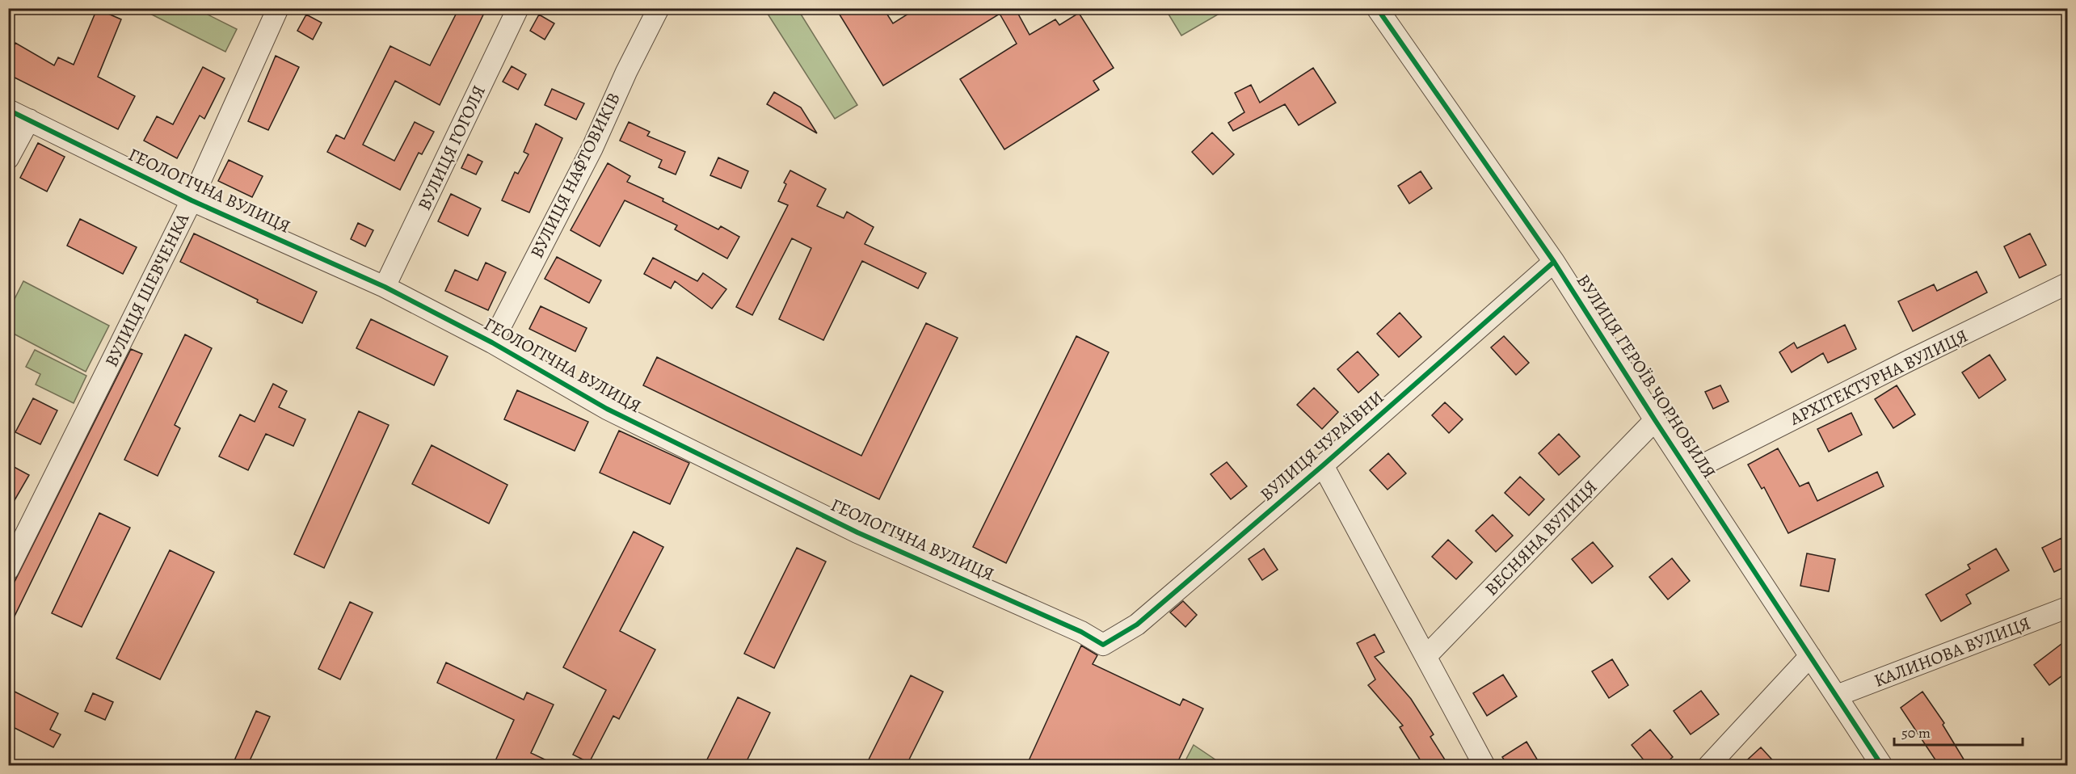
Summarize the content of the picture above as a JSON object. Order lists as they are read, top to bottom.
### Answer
{
  "streets": {
    "street": [
      "ВУЛИЦЯ ГОГОЛЯ",
      "ВУЛИЦЯ НАФТОВИКІВ",
      "ГЕОЛОГІЧНА ВУЛИЦЯ",
      "ВУЛИЦЯ ШЕВЧЕНКА",
      "ВУЛИЦЯ ГЕРОЇВ ЧОРНОБИЛЯ",
      "АРХІТЕКТУРНА ВУЛИЦЯ",
      "ВУЛИЦЯ ЧУРАЇВНИ",
      "ВЕСНЯНА ВУЛИЦЯ",
      "КАЛИНОВА ВУЛИЦЯ"
    ]
  },
  "crossings": [
    ["ВУЛИЦЯ ГОГОЛЯ", "ГЕОЛОГІЧНА ВУЛИЦЯ"],
    ["ВУЛИЦЯ НАФТОВИКІВ", "ГЕОЛОГІЧНА ВУЛИЦЯ"],
    ["ГЕОЛОГІЧНА ВУЛИЦЯ", "ВУЛИЦЯ ШЕВЧЕНКА"],
    ["ГЕОЛОГІЧНА ВУЛИЦЯ", "ВУЛИЦЯ ЧУРАЇВНИ"],
    ["ВУЛИЦЯ ГЕРОЇВ ЧОРНОБИЛЯ", "АРХІТЕКТУРНА ВУЛИЦЯ"],
    ["ВУЛИЦЯ ГЕРОЇВ ЧОРНОБИЛЯ", "ВУЛИЦЯ ЧУРАЇВНИ"],
    ["ВУЛИЦЯ ГЕРОЇВ ЧОРНОБИЛЯ", "ВЕСНЯНА ВУЛИЦЯ"],
    ["ВУЛИЦЯ ГЕРОЇВ ЧОРНОБИЛЯ", "КАЛИНОВА ВУЛИЦЯ"]
  ],
  "scale_bar": "50 m"
}
